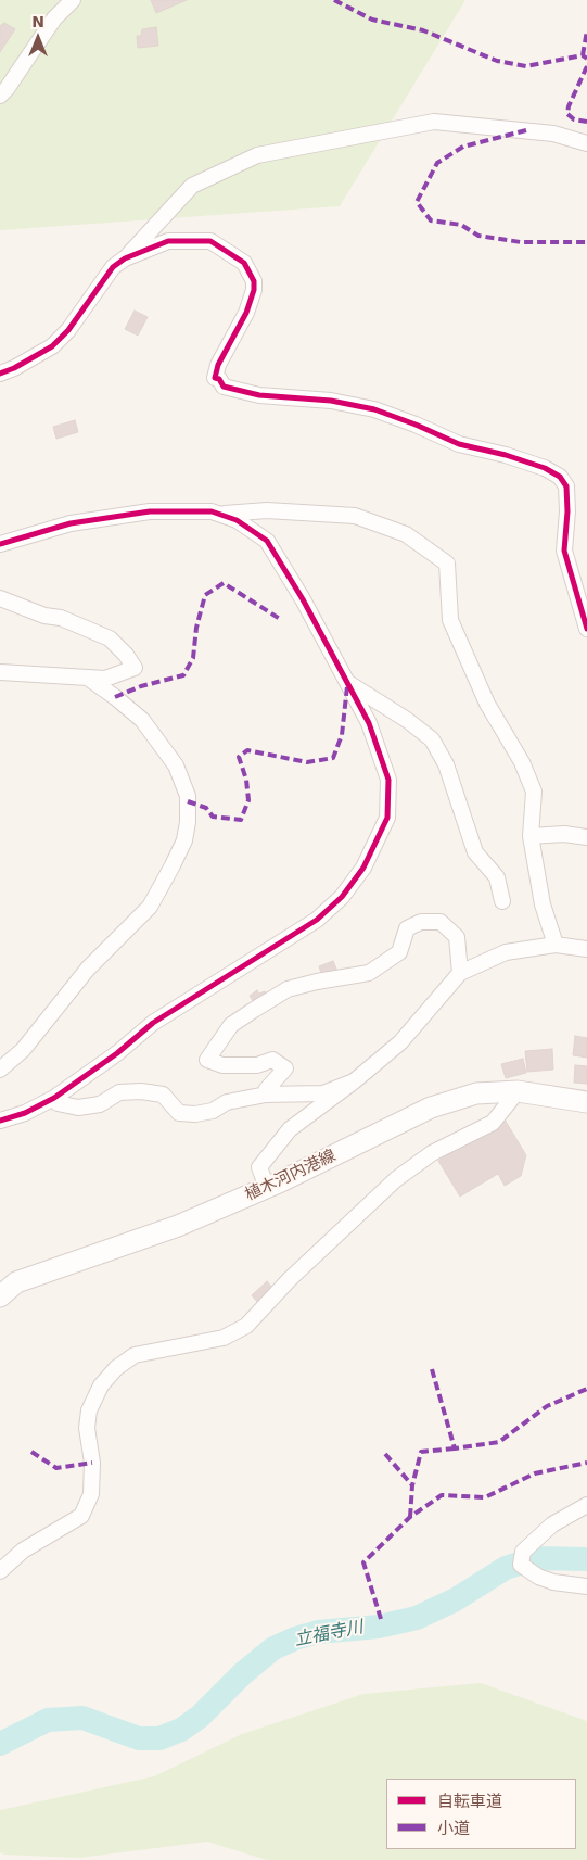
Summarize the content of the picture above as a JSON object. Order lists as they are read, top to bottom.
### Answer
{
  "streets": {
    "main road": ["植木河内港線"]
  },
  "water": ["立福寺川"],
  "legend": ["自転車道", "小道"],
  "north": "top"
}
